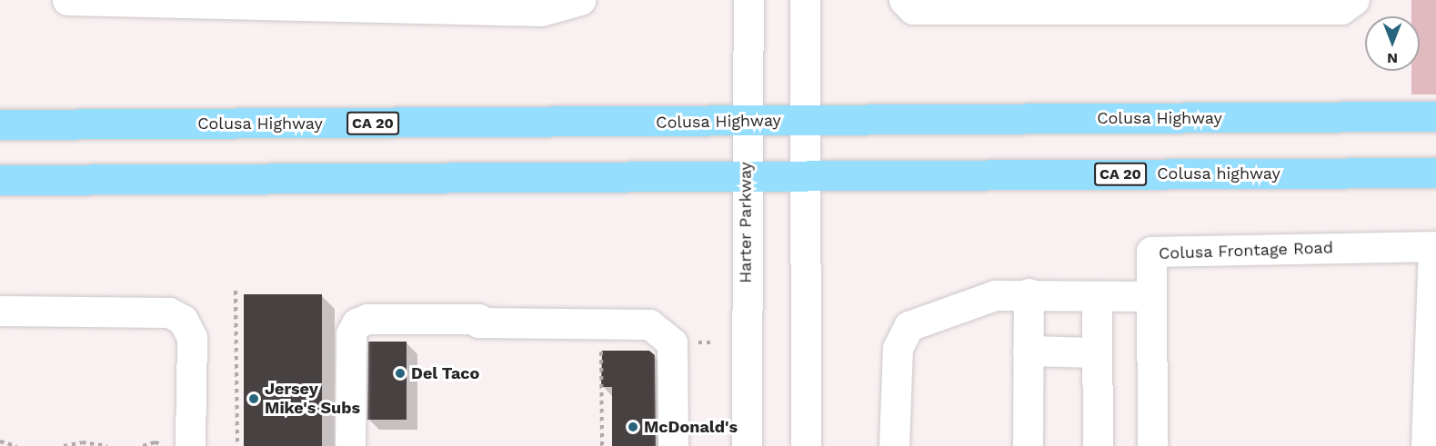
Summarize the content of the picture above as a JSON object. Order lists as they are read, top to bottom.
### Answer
{
  "streets": {
    "highway": ["Colusa Highway", "CA 20", "Colusa highway"],
    "street": ["Harter Parkway", "Colusa Frontage Road"]
  },
  "crossings": [
    ["Colusa Highway", "Harter Parkway"],
    ["CA 20", "Colusa highway"],
    ["CA 20", "Harter Parkway"]
  ],
  "places": ["Del Taco", "Jersey Mike's Subs", "McDonald's"],
  "north": "bottom"
}
